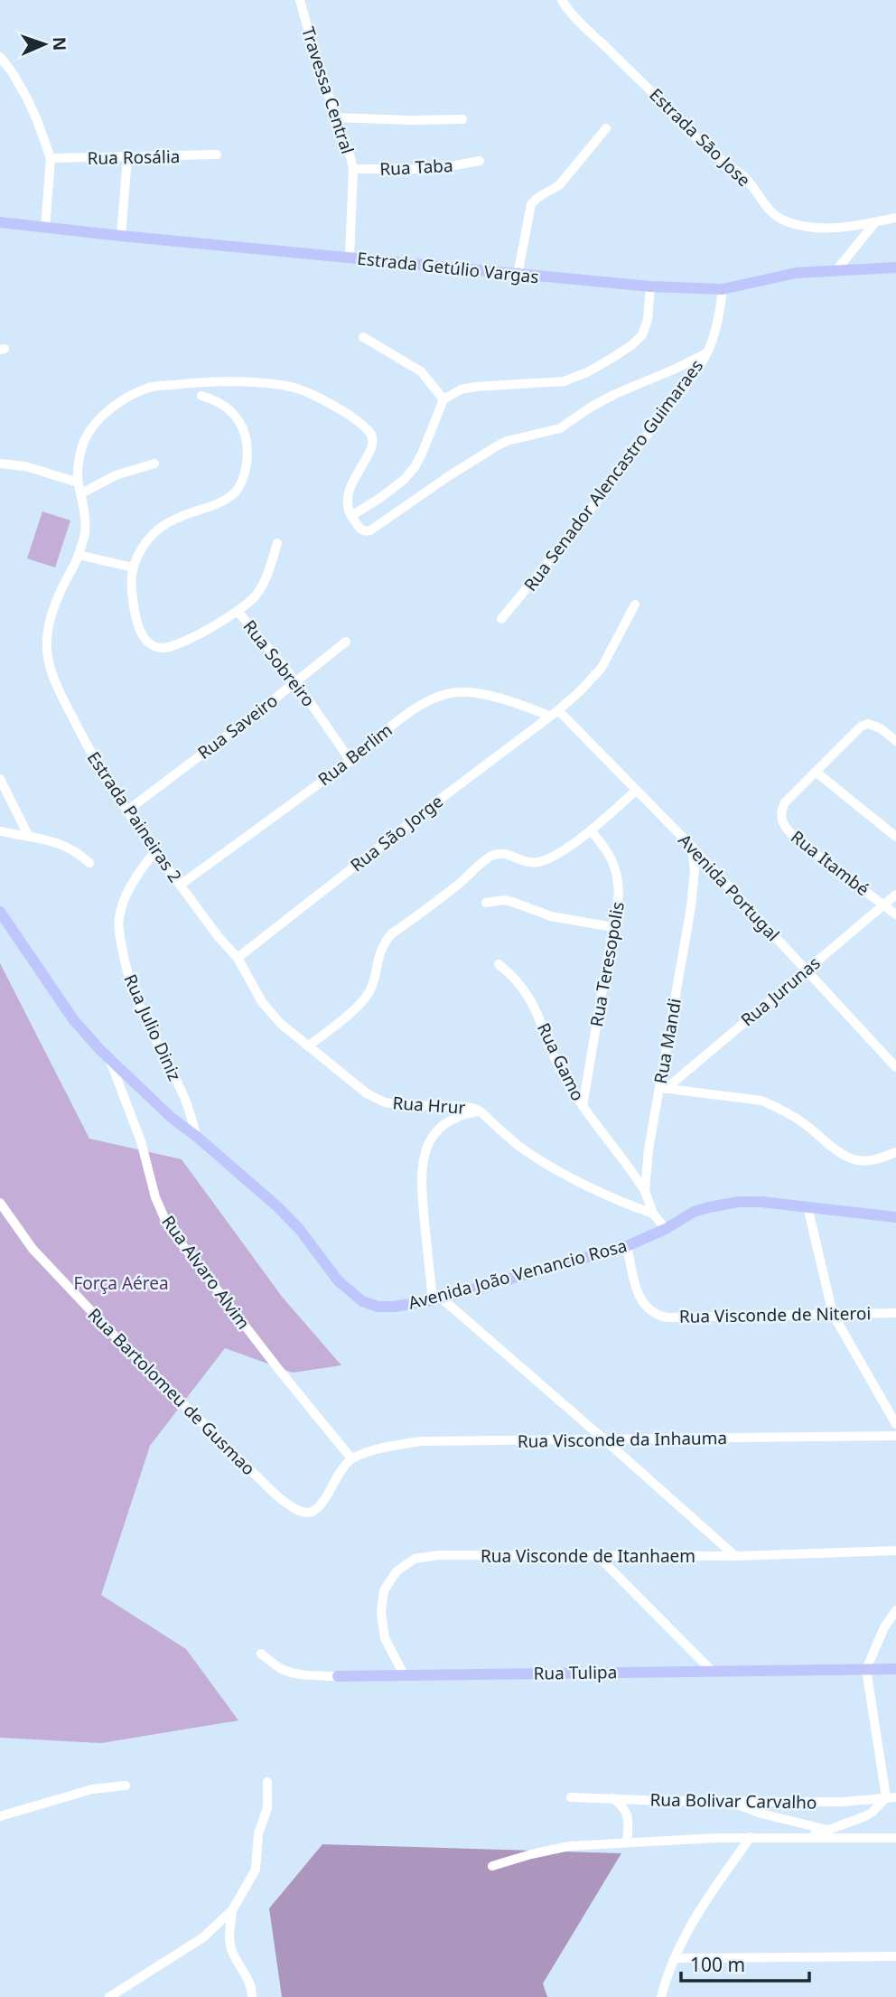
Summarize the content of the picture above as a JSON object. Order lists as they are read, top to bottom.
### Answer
{
  "streets": {
    "main road": ["Estrada Getúlio Vargas", "Avenida João Venancio Rosa", "Rua Tulipa"],
    "street": [
      "Travessa Central",
      "Estrada Sāo Jose",
      "Rua Rosália",
      "Rua Taba",
      "Rua Senador Alencastro Guimaraes",
      "Rua Sobreiro",
      "Rua Saveiro",
      "Rua Berlim",
      "Estrada Paineiras 2",
      "Rua São Jorge",
      "Rua Itambé",
      "Avenida Portugal",
      "Rua Teresopolis",
      "Rua Jurunas",
      "Rua Julio Diniz",
      "Rua Mandi",
      "Rua Gamo",
      "Rua Hrur",
      "Rua Alvaro Alvim",
      "Rua Visconde de Niteroi",
      "Rua Bartolomeu de Gusmao",
      "Rua Visconde da Inhauma",
      "Rua Visconde de Itanhaem",
      "Rua Bolivar Carvalho"
    ]
  },
  "crossings": [
    ["Travessa Central", "Rua Taba"],
    ["Travessa Central", "Estrada Getúlio Vargas"],
    ["Estrada Getúlio Vargas", "Rua Senador Alencastro Guimaraes"],
    ["Rua Sobreiro", "Rua Saveiro"],
    ["Rua Sobreiro", "Rua Berlim"],
    ["Rua Saveiro", "Estrada Paineiras 2"],
    ["Rua Berlim", "Estrada Paineiras 2"],
    ["Rua Berlim", "Rua São Jorge"],
    ["Rua Berlim", "Avenida Portugal"],
    ["Estrada Paineiras 2", "Rua São Jorge"],
    ["Estrada Paineiras 2", "Rua Julio Diniz"],
    ["Estrada Paineiras 2", "Rua Hrur"],
    ["Rua São Jorge", "Avenida Portugal"],
    ["Rua São Jorge", "Rua Hrur"],
    ["Rua Itambé", "Rua Jurunas"],
    ["Avenida Portugal", "Rua Jurunas"],
    ["Avenida Portugal", "Rua Mandi"],
    ["Rua Teresopolis", "Rua Gamo"],
    ["Rua Jurunas", "Rua Mandi"],
    ["Rua Julio Diniz", "Avenida João Venancio Rosa"],
    ["Rua Mandi", "Rua Gamo"],
    ["Rua Mandi", "Rua Hrur"],
    ["Rua Mandi", "Avenida João Venancio Rosa"],
    ["Rua Alvaro Alvim", "Avenida João Venancio Rosa"],
    ["Rua Alvaro Alvim", "Rua Bartolomeu de Gusmao"],
    ["Rua Alvaro Alvim", "Rua Visconde da Inhauma"],
    ["Avenida João Venancio Rosa", "Rua Visconde de Niteroi"],
    ["Rua Bartolomeu de Gusmao", "Rua Visconde da Inhauma"],
    ["Rua Visconde de Itanhaem", "Rua Tulipa"]
  ],
  "parks": ["Força Aérea"],
  "scale_bar": "100 m",
  "north": "right"
}
